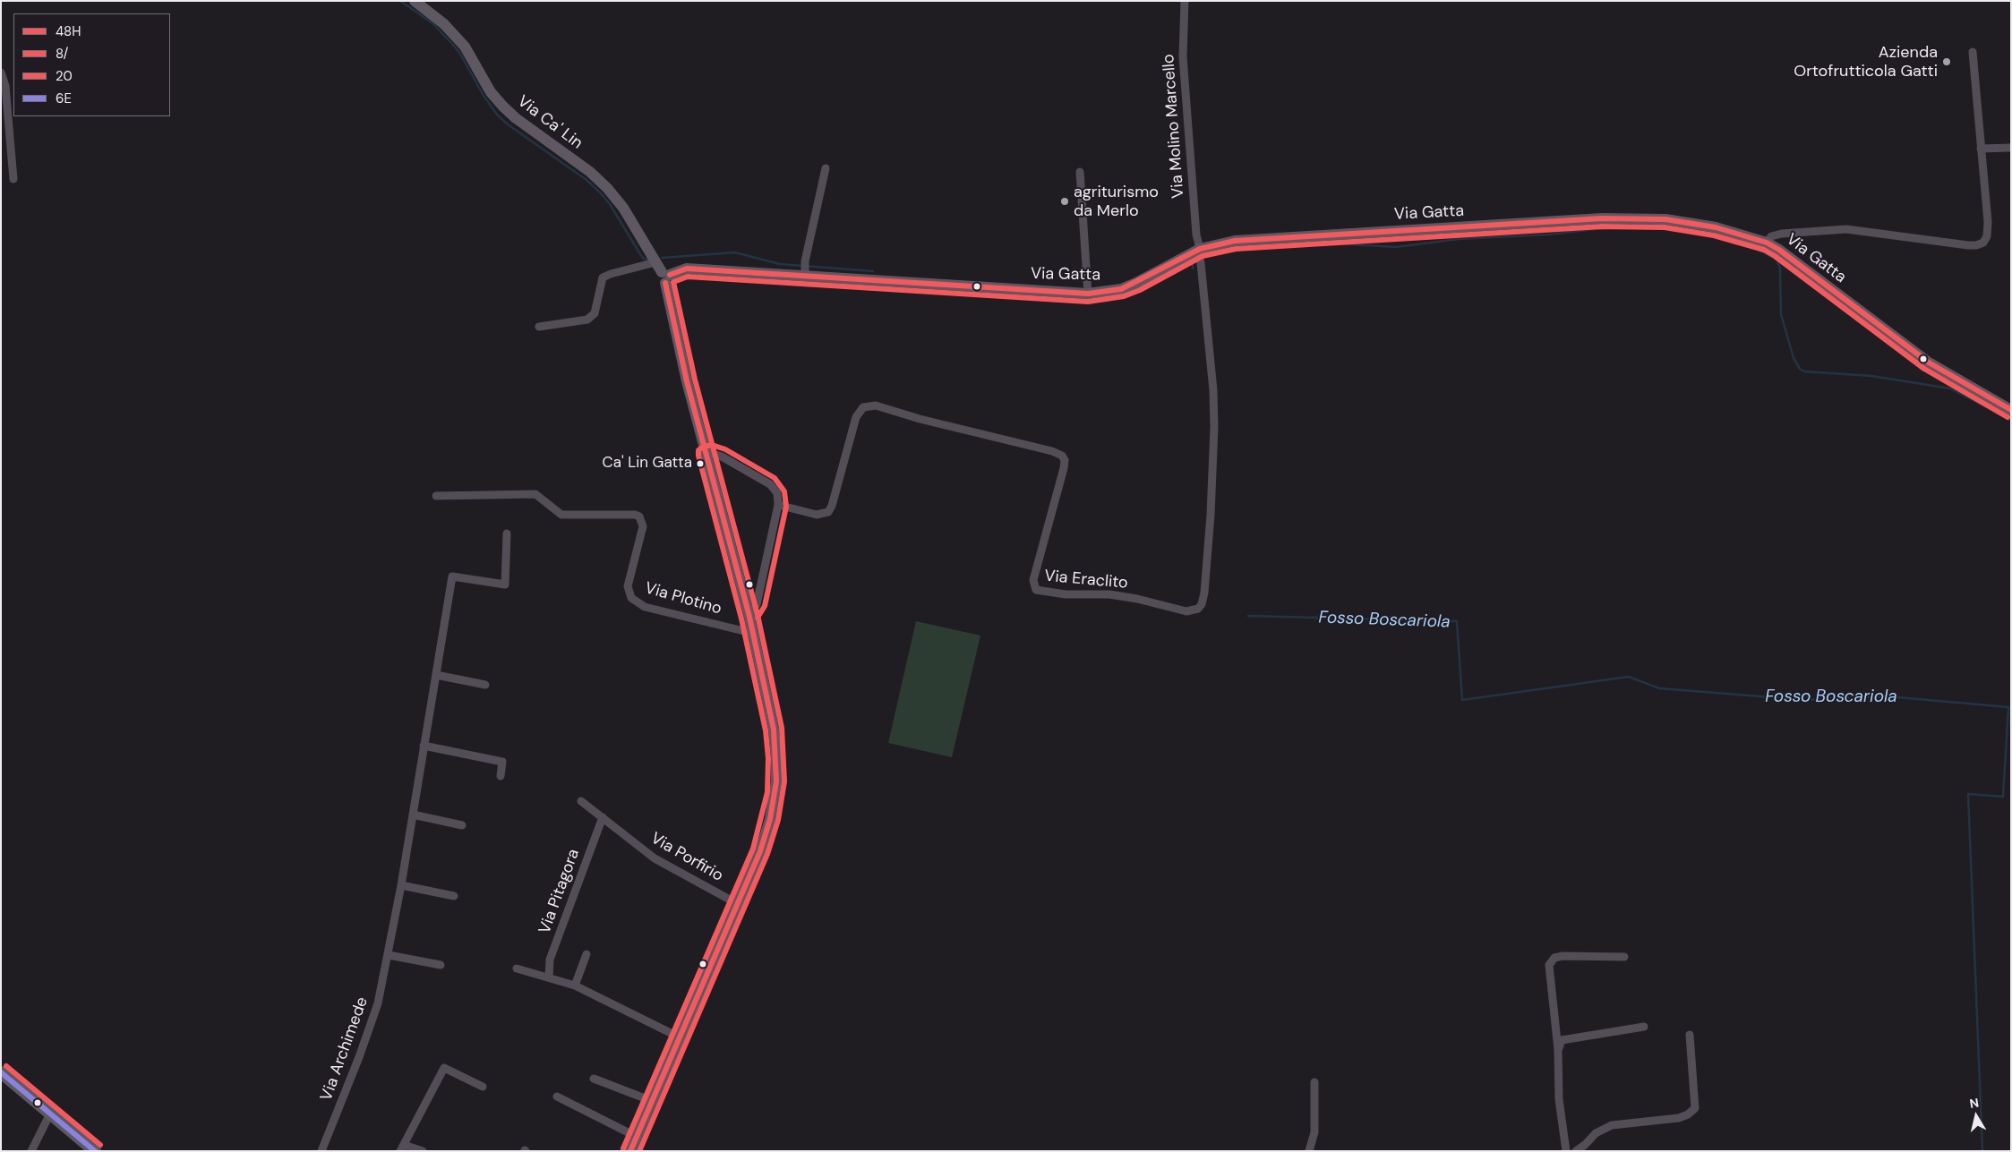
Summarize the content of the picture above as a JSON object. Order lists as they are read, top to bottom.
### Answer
{
  "streets": {
    "street": [
      "Via Ca' Lin",
      "Via Molino Marcello",
      "Via Gatta",
      "Via Eraclito",
      "Via Plotino",
      "Via Porfirio",
      "Via Pitagora",
      "Via Archimede"
    ]
  },
  "crossings": [
    ["Via Ca' Lin", "Via Gatta"],
    ["Via Ca' Lin", "Via Plotino"],
    ["Via Ca' Lin", "Via Porfirio"],
    ["Via Molino Marcello", "Via Gatta"],
    ["Via Molino Marcello", "Via Eraclito"],
    ["Via Gatta", "Via Eraclito"],
    ["Via Porfirio", "Via Pitagora"]
  ],
  "water": ["Fosso Boscariola"],
  "places": ["Azienda Ortofrutticola Gatti", "agriturismo da Merlo", "Ca' Lin Gatta"],
  "lines": [
    "transit line 48H",
    "transit line 8/",
    "transit line 20",
    "transit line 6E"
  ],
  "legend": [
    "48H",
    "8/",
    "20",
    "6E"
  ],
  "north": "top"
}
